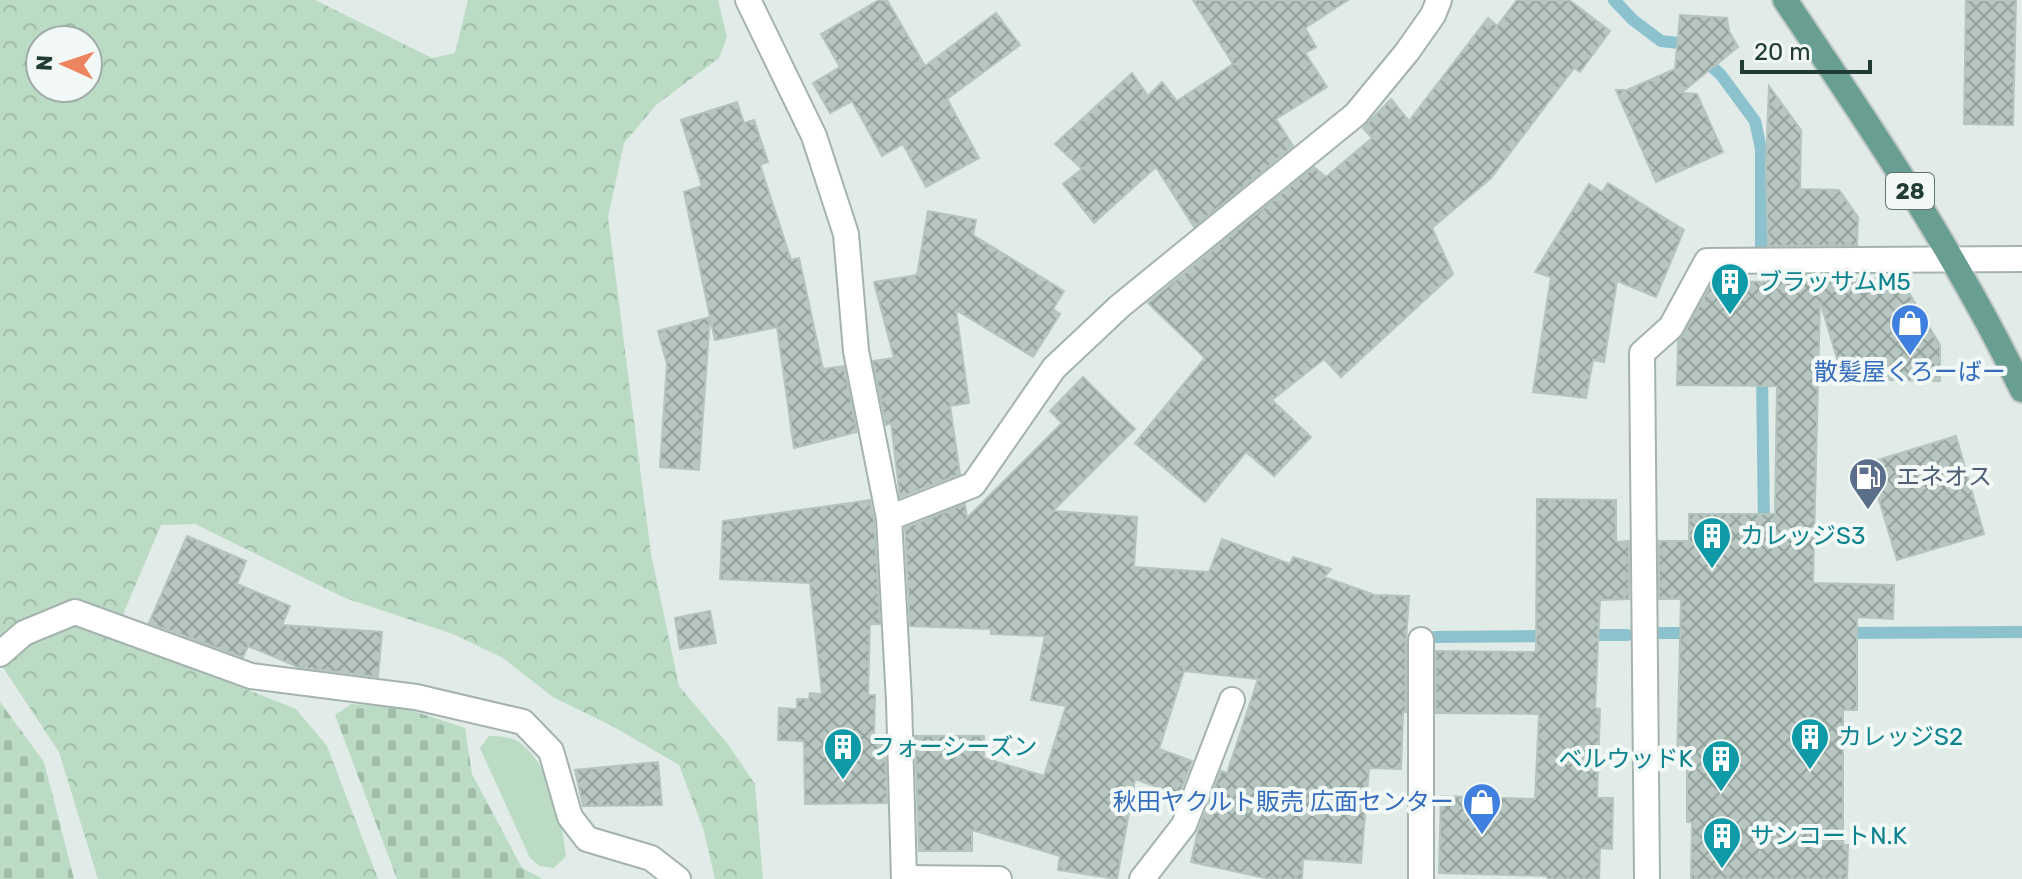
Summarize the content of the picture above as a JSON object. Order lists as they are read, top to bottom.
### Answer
{
  "streets": {
    "main road": ["28"]
  },
  "places": {
    "building": [
      "ブラッサムM5",
      "カレッジS3",
      "カレッジS2",
      "フォーシーズン",
      "ベルウッドK",
      "サンコートN.K"
    ],
    "shop": ["散髪屋くろーばー", "秋田ヤクルト販売 広面センター"],
    "fuel station": ["エネオス"]
  },
  "scale_bar": "20 m",
  "north": "left"
}
